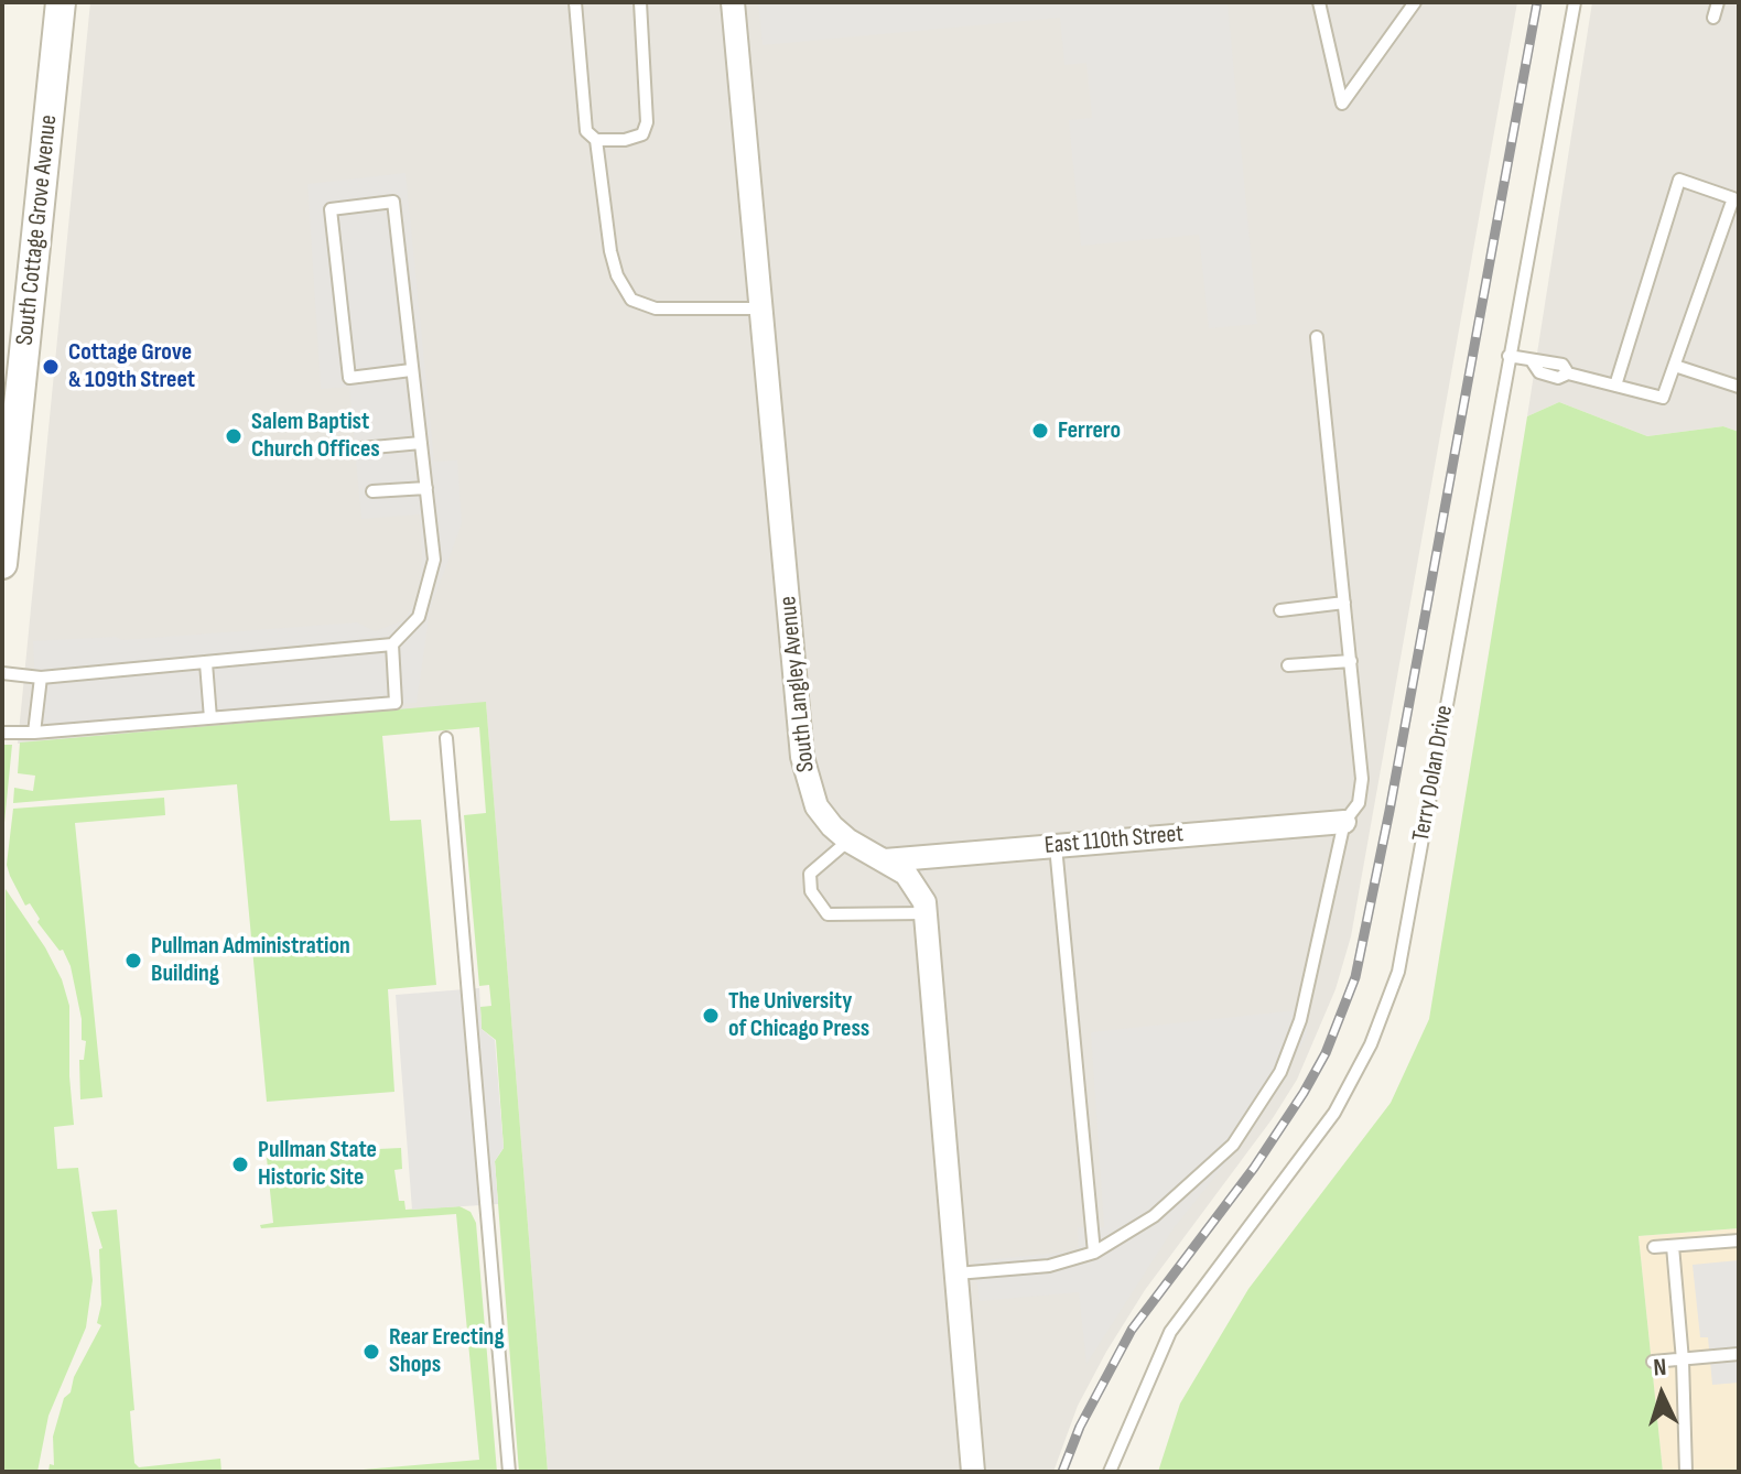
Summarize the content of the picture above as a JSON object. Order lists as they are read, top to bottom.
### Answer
{
  "streets": {
    "street": ["South Cottage Grove Avenue", "South Langley Avenue", "East 110th Street"],
    "lane": ["Terry Dolan Drive"]
  },
  "crossings": [
    ["South Langley Avenue", "East 110th Street"]
  ],
  "places": [
    "Cottage Grove & 109th Street",
    "Ferrero",
    "Salem Baptist Church Offices",
    "Pullman Administration Building",
    "The University of Chicago Press",
    "Pullman State Historic Site",
    "Rear Erecting Shops"
  ],
  "north": "top"
}
